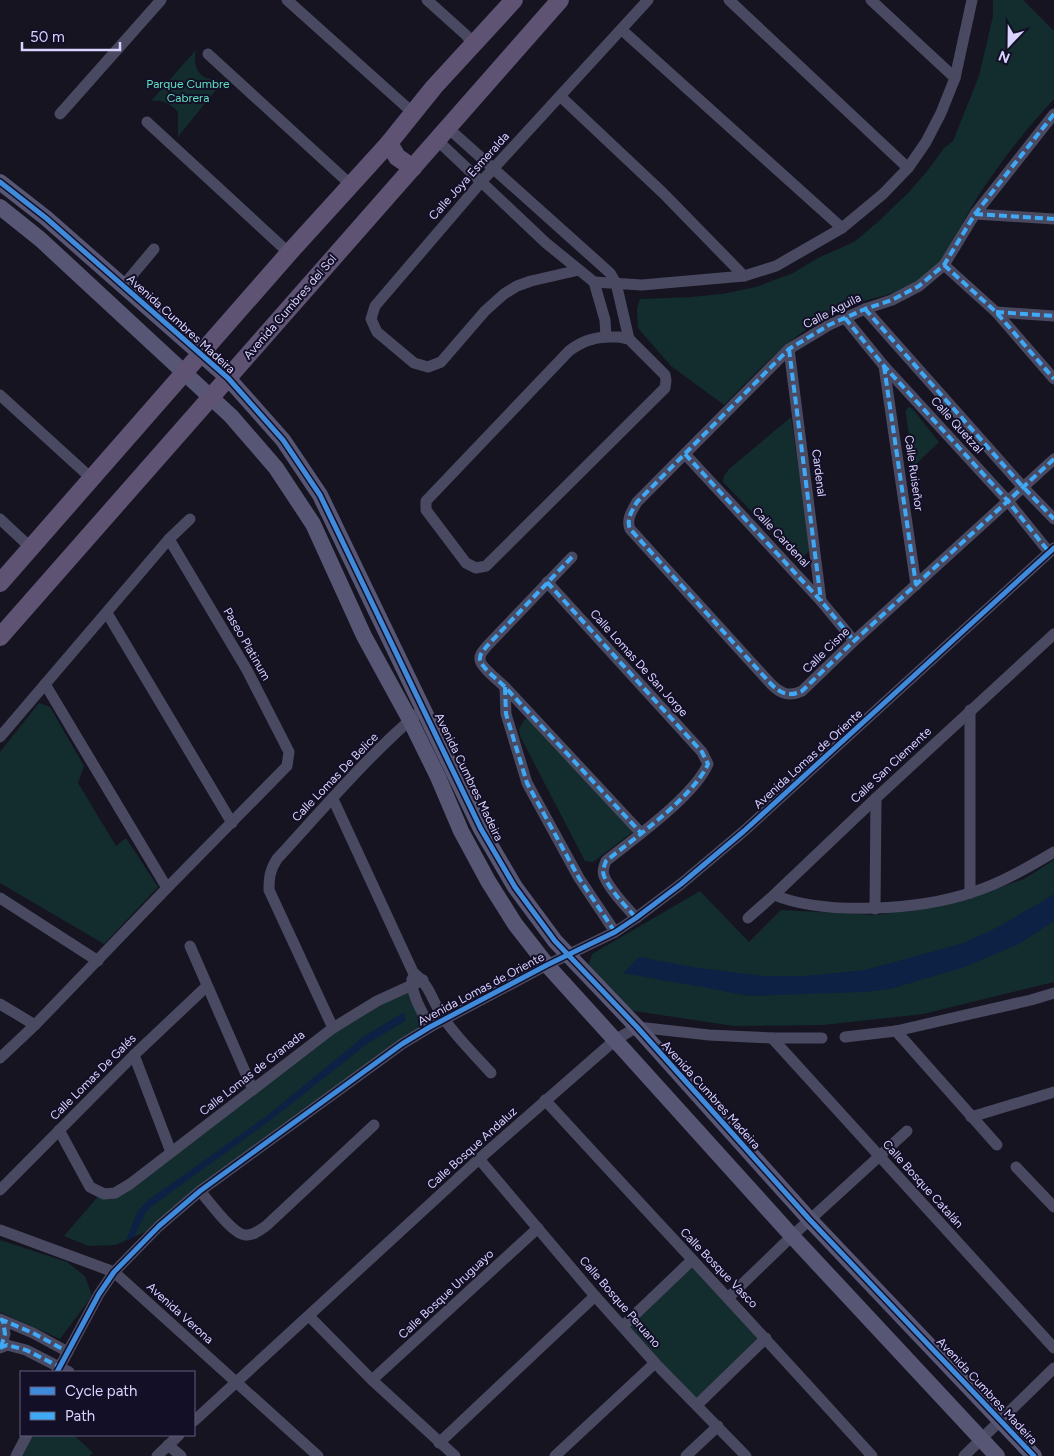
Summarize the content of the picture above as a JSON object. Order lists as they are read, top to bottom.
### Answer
{
  "streets": {
    "main road": ["Avenida Cumbres del Sol"],
    "street": [
      "Calle Joya Esmeralda",
      "Calle Aguila",
      "Avenida Cumbres Madeira",
      "Calle Quetzal",
      "Cardenal",
      "Calle Ruiseñor",
      "Calle Cardenal",
      "Paseo Platinum",
      "Calle Cisne",
      "Calle Lomas De San Jorge",
      "Avenida Lomas de Oriente",
      "Calle San Clemente",
      "Calle Lomas De Belice",
      "Calle Lomas de Granada",
      "Calle Lomas De Galés",
      "Calle Bosque Andaluz",
      "Calle Bosque Catalán",
      "Calle Bosque Vasco",
      "Calle Bosque Uruguayo",
      "Calle Bosque Peruano",
      "Avenida Verona"
    ]
  },
  "crossings": [
    ["Avenida Cumbres del Sol", "Avenida Cumbres Madeira"],
    ["Calle Aguila", "Calle Quetzal"],
    ["Calle Aguila", "Cardenal"],
    ["Calle Aguila", "Calle Cardenal"],
    ["Calle Aguila", "Calle Cisne"],
    ["Avenida Cumbres Madeira", "Avenida Lomas de Oriente"],
    ["Avenida Cumbres Madeira", "Calle Lomas De Belice"],
    ["Avenida Cumbres Madeira", "Calle Bosque Andaluz"],
    ["Calle Quetzal", "Calle Ruiseñor"],
    ["Calle Quetzal", "Calle Cisne"],
    ["Calle Quetzal", "Avenida Lomas de Oriente"],
    ["Cardenal", "Calle Cardenal"],
    ["Calle Ruiseñor", "Calle Cisne"],
    ["Calle Cardenal", "Calle Cisne"],
    ["Avenida Lomas de Oriente", "Avenida Verona"],
    ["Calle Lomas De Belice", "Calle Lomas de Granada"],
    ["Calle Lomas de Granada", "Calle Lomas De Galés"],
    ["Calle Bosque Andaluz", "Calle Bosque Vasco"],
    ["Calle Bosque Andaluz", "Calle Bosque Peruano"],
    ["Calle Bosque Andaluz", "Avenida Verona"],
    ["Calle Bosque Uruguayo", "Calle Bosque Peruano"]
  ],
  "parks": ["Parque Cumbre Cabrera"],
  "legend": ["Cycle path", "Path"],
  "scale_bar": "50 m",
  "north": "bottom"
}
